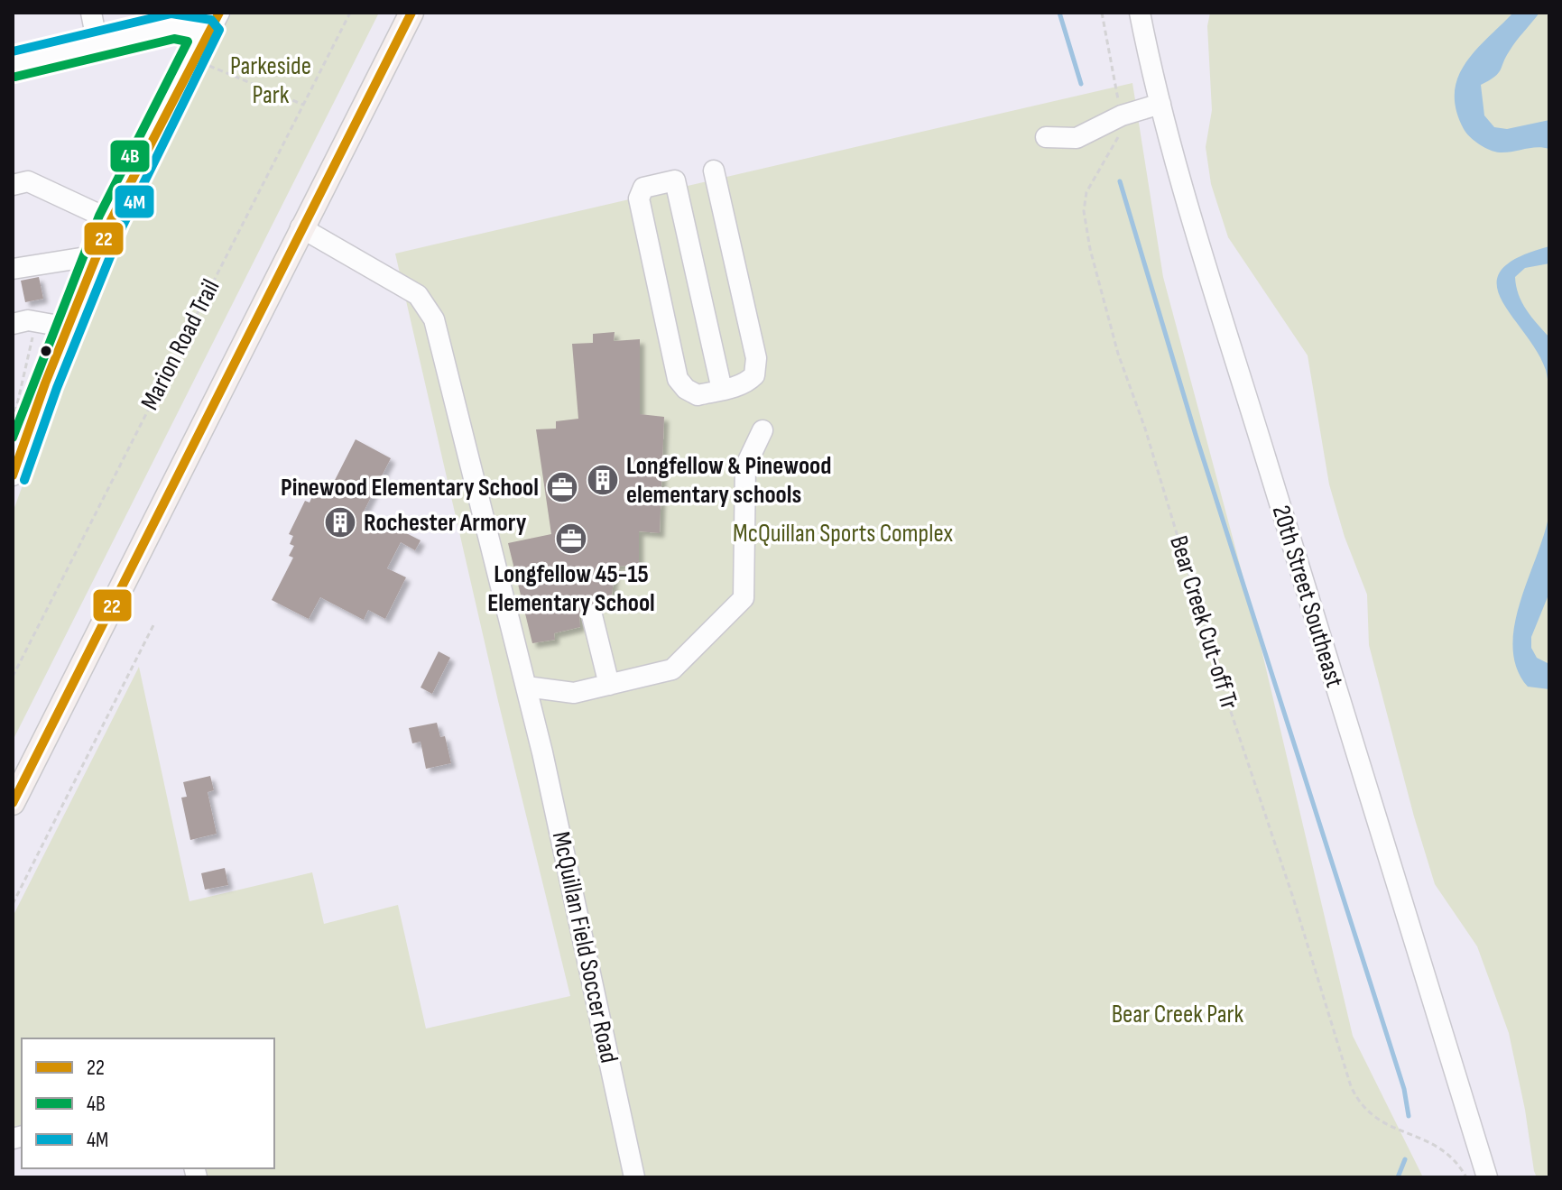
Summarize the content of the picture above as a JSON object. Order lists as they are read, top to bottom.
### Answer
{
  "streets": {
    "street": ["20th Street Southeast", "McQuillan Field Soccer Road"],
    "path": ["Marion Road Trail", "Bear Creek Cut-off Tr"]
  },
  "parks": ["Parkeside Park", "McQuillan Sports Complex", "Bear Creek Park"],
  "places": {
    "building": ["Longfellow & Pinewood elementary schools", "Rochester Armory"],
    "office": ["Pinewood Elementary School", "Longfellow 45-15 Elementary School"]
  },
  "lines": ["transit line 22", "transit line 4M", "transit line 4B"],
  "legend": ["22", "4B", "4M"]
}
